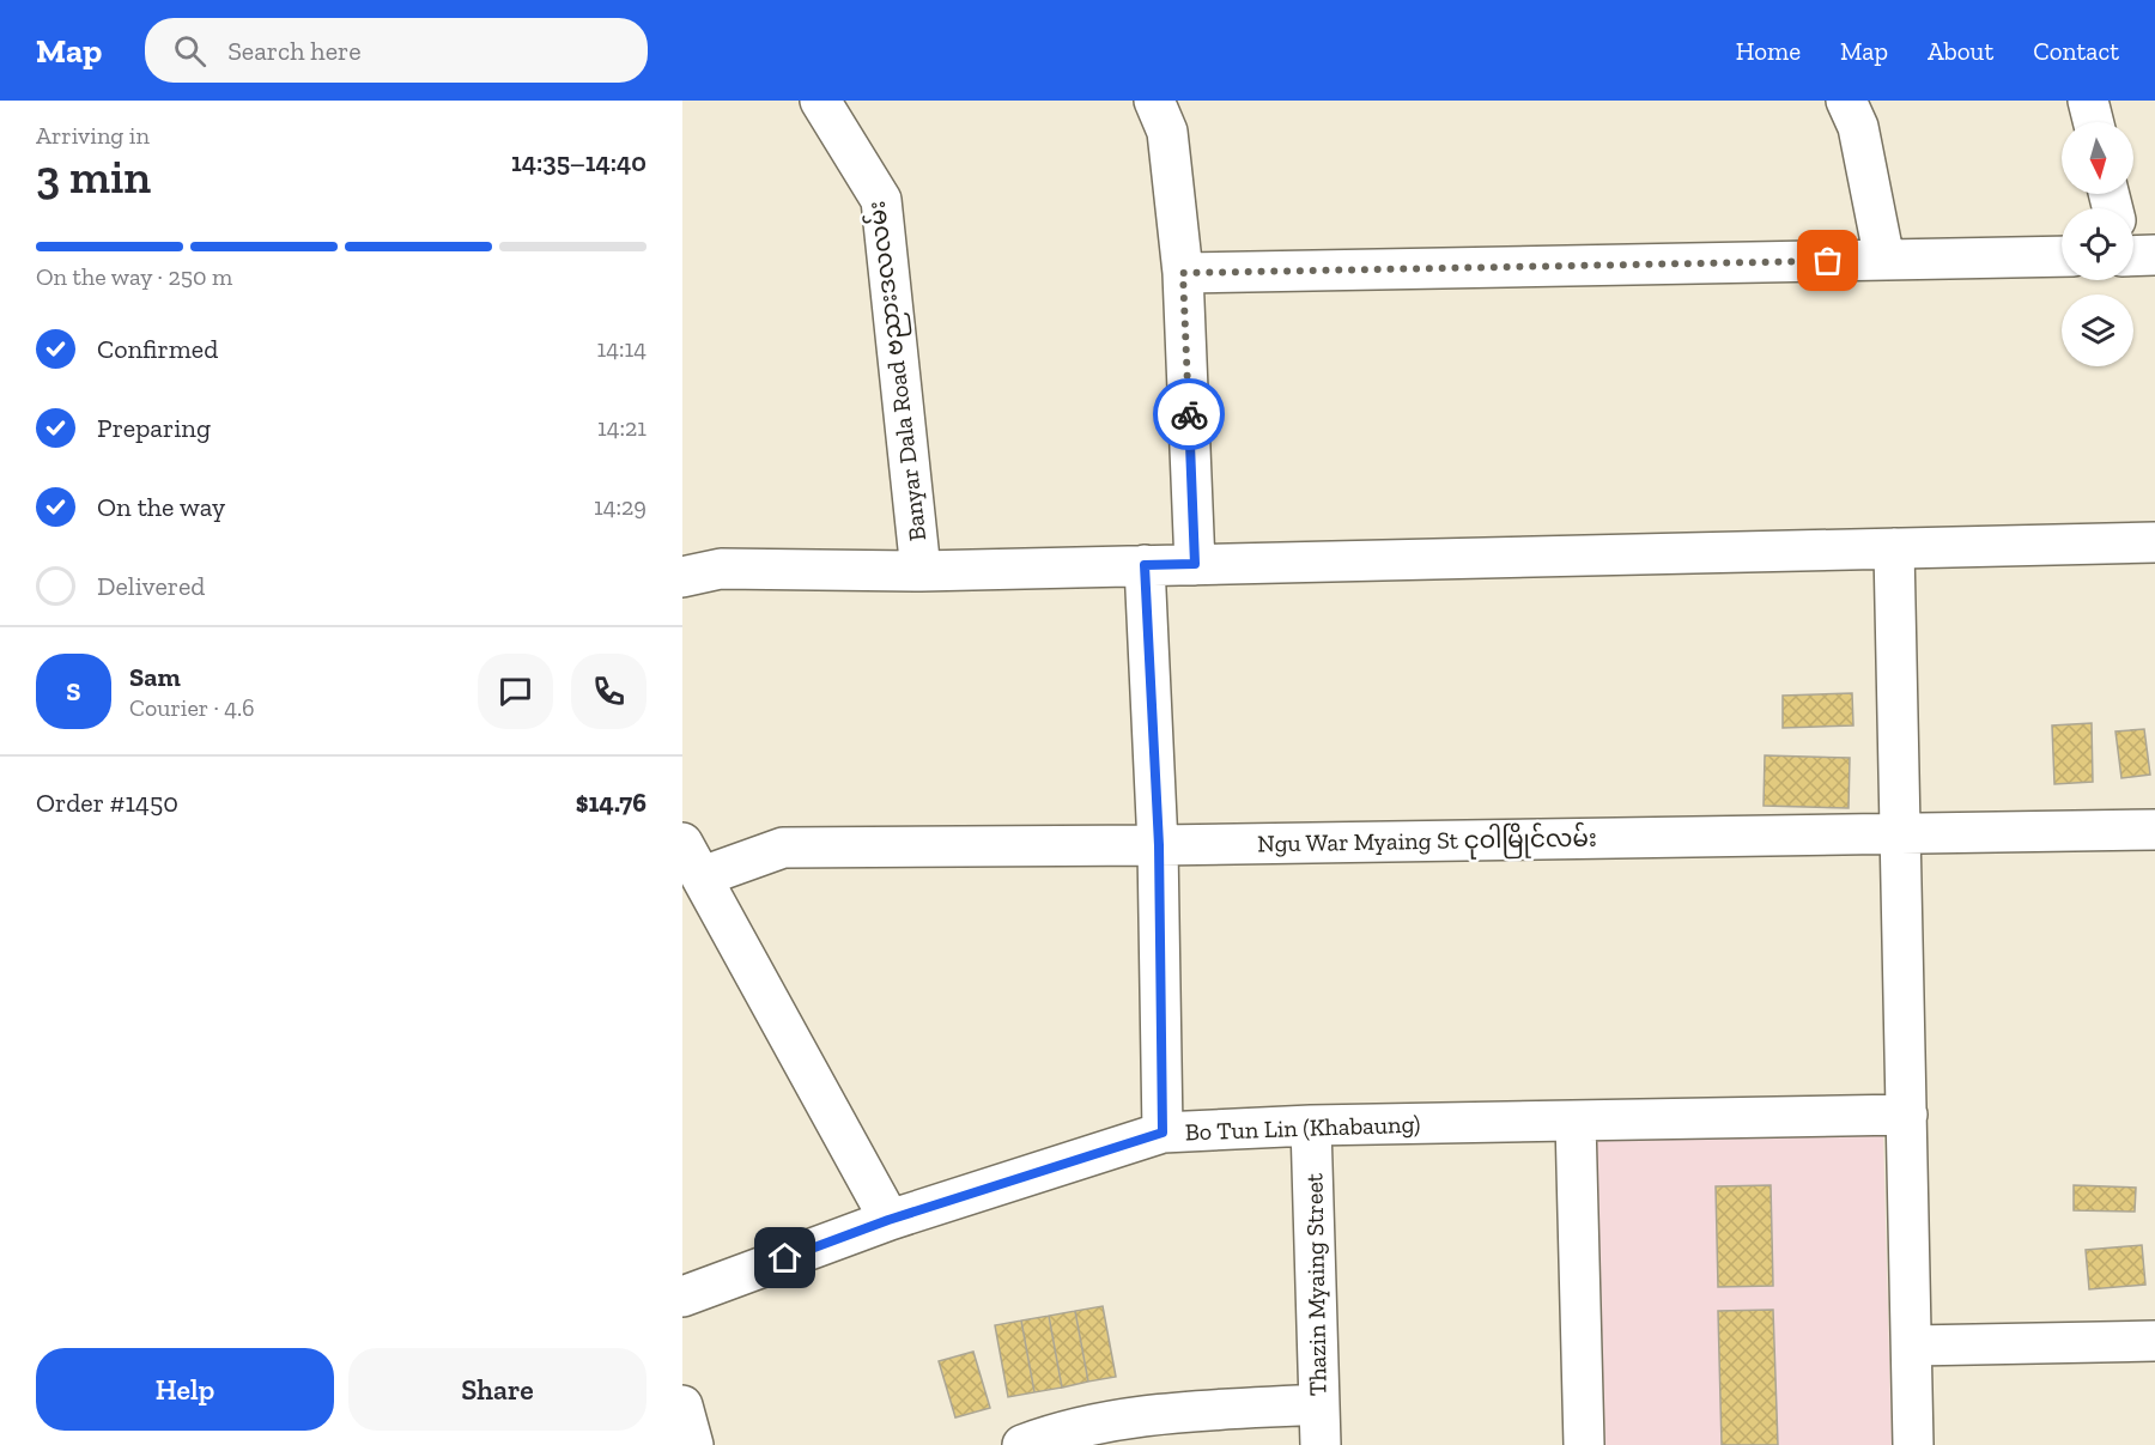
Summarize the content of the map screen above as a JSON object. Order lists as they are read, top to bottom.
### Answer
{
  "streets": {
    "street": [
      "Banyar Dala Road ဗညားဒလလမ်း",
      "Ngu War Myaing St ငုဝါမြိုင်လမ်း",
      "Bo Tun Lin (Khabaung)",
      "Thazin Myaing Street"
    ]
  },
  "crossings": [
    ["Bo Tun Lin (Khabaung)", "Thazin Myaing Street"]
  ],
  "north": "bottom",
  "page": {
    "header": "Map",
    "search": "Search here",
    "nav": [
      "Home",
      "Map",
      "About",
      "Contact"
    ],
    "heading": ["3 min", "Arriving in", "14:35–14:40"],
    "panel": [
      "Sam",
      "Courier · 4.6",
      "Order #1450",
      "$14.76"
    ],
    "bar": "On the way · 250 m",
    "list": [
      ["Confirmed", "14:14"],
      ["Preparing", "14:21"],
      ["On the way", "14:29"],
      "Delivered"
    ],
    "round": "S",
    "buttons": ["Help", "Share"]
  }
}
